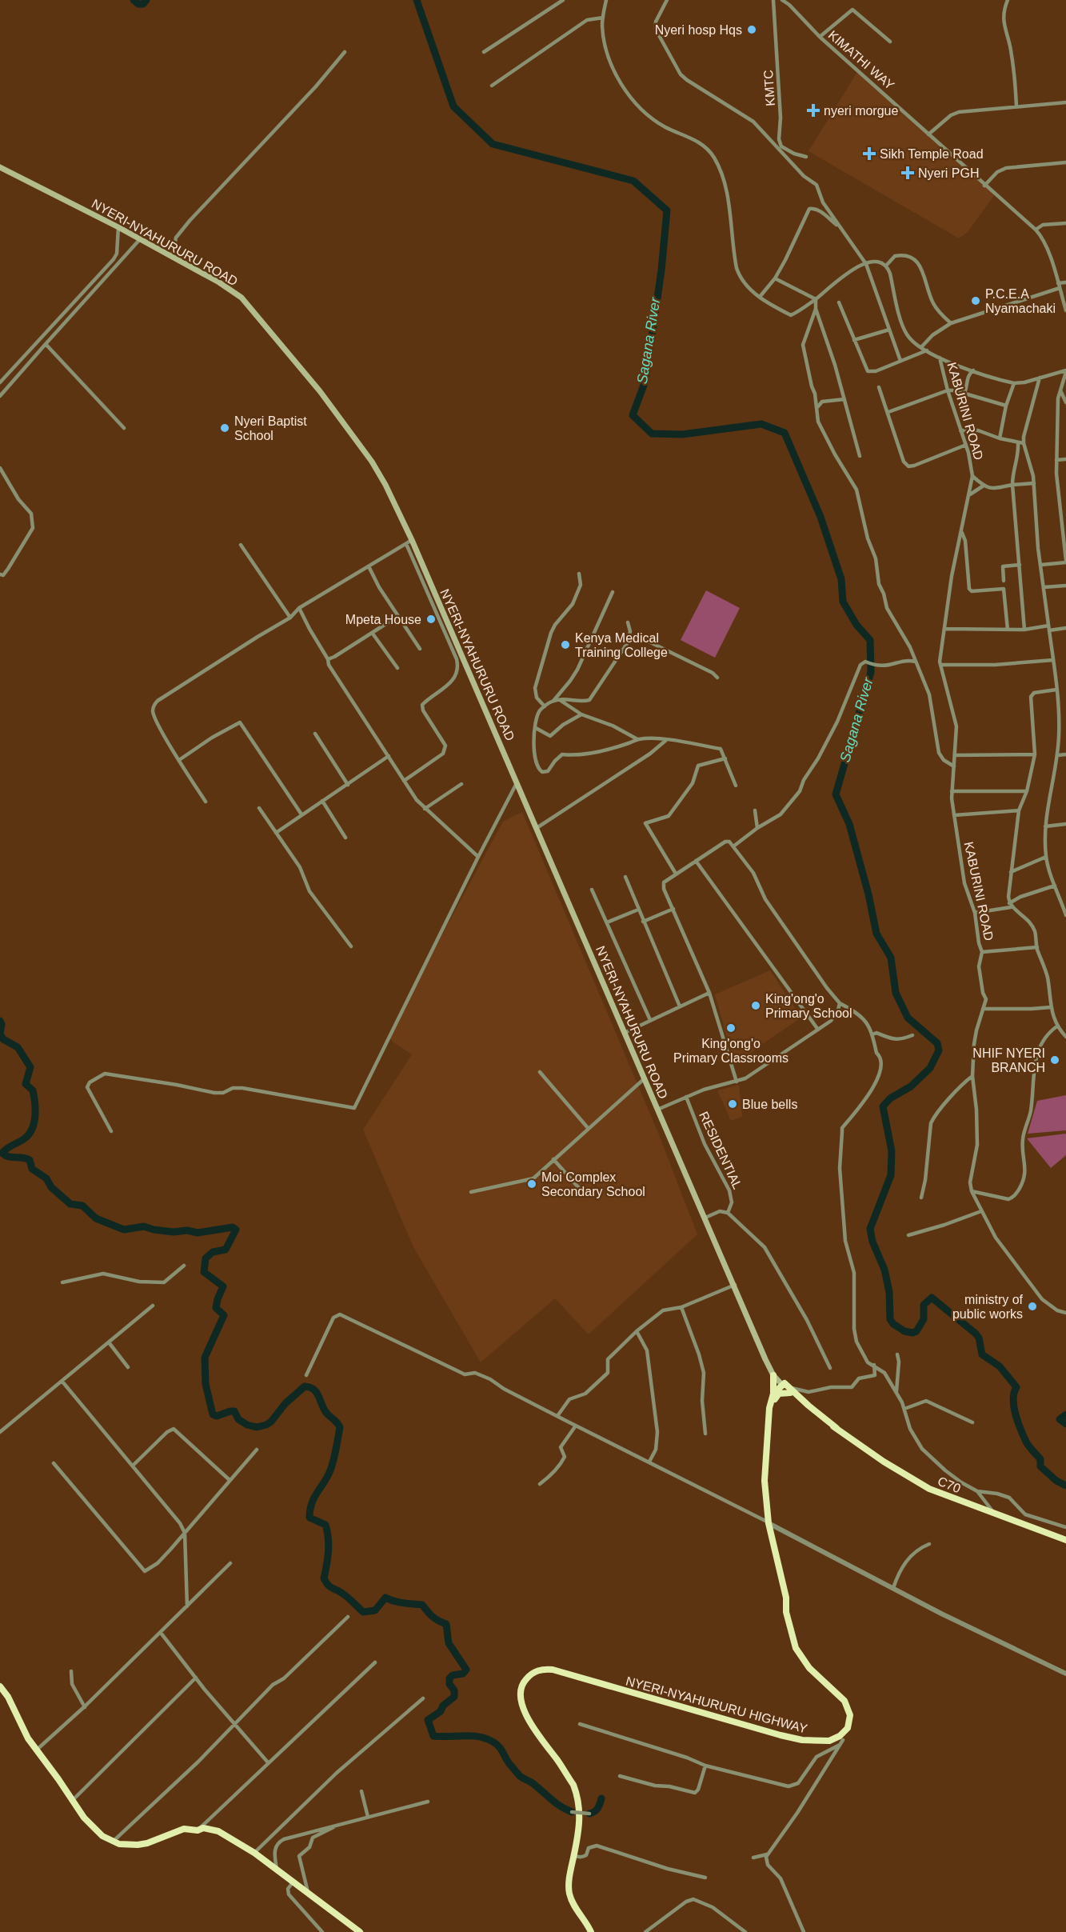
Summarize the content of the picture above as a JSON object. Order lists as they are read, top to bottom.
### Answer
{
  "streets": {
    "highway": ["C70", "NYERI-NYAHURURU HIGHWAY"],
    "main road": ["NYERI-NYAHURURU ROAD"],
    "street": [
      "KIMATHI WAY",
      "KMTC",
      "KABURINI ROAD",
      "RESIDENTIAL"
    ]
  },
  "crossings": [
    ["NYERI-NYAHURURU ROAD", "C70"],
    ["NYERI-NYAHURURU ROAD", "NYERI-NYAHURURU HIGHWAY"]
  ],
  "water": ["Sagana River"],
  "places": {
    "other": [
      "Nyeri hosp Hqs",
      "P.C.E.A Nyamachaki",
      "Nyeri Baptist School",
      "Mpeta House",
      "Kenya Medical Training College",
      "King'ong'o Primary School",
      "King'ong'o Primary Classrooms",
      "NHIF NYERI BRANCH",
      "Blue bells",
      "Moi Complex Secondary School",
      "ministry of public works"
    ],
    "health": ["nyeri morgue", "Sikh Temple Road", "Nyeri PGH"]
  }
}
